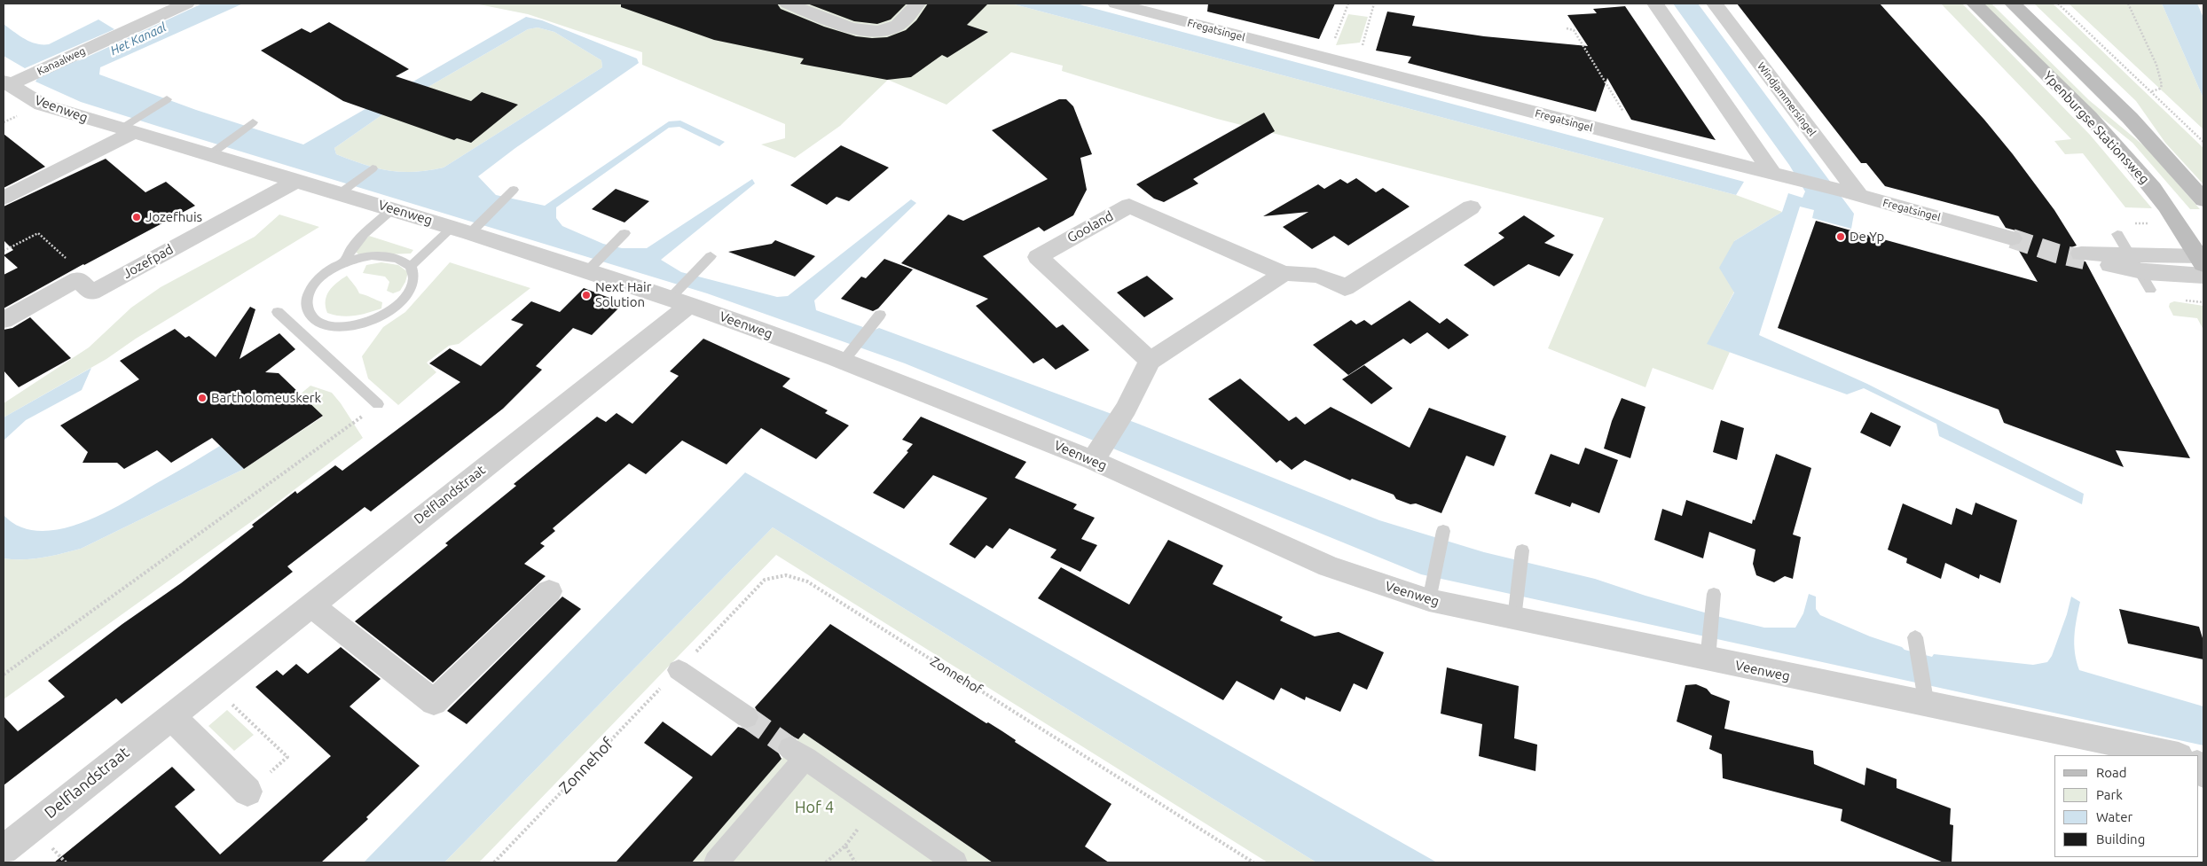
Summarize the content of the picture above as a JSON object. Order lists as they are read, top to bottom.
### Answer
{
  "streets": {
    "main road": ["Ypenburgse Stationsweg"],
    "street": [
      "Fregatsingel",
      "Kanaalweg",
      "Windjammersingel",
      "Veenweg",
      "Gooland",
      "Jozefpad",
      "Delflandstraat"
    ],
    "path": ["Zonnehof"]
  },
  "crossings": [
    ["Fregatsingel", "Windjammersingel"],
    ["Kanaalweg", "Veenweg"],
    ["Veenweg", "Jozefpad"],
    ["Veenweg", "Delflandstraat"]
  ],
  "water": ["Het Kanaal"],
  "parks": ["Hof 4"],
  "places": [
    "Jozefhuis",
    "De Yp",
    "Next Hair Solution",
    "Bartholomeuskerk"
  ],
  "legend": [
    "Road",
    "Park",
    "Water",
    "Building"
  ]
}
